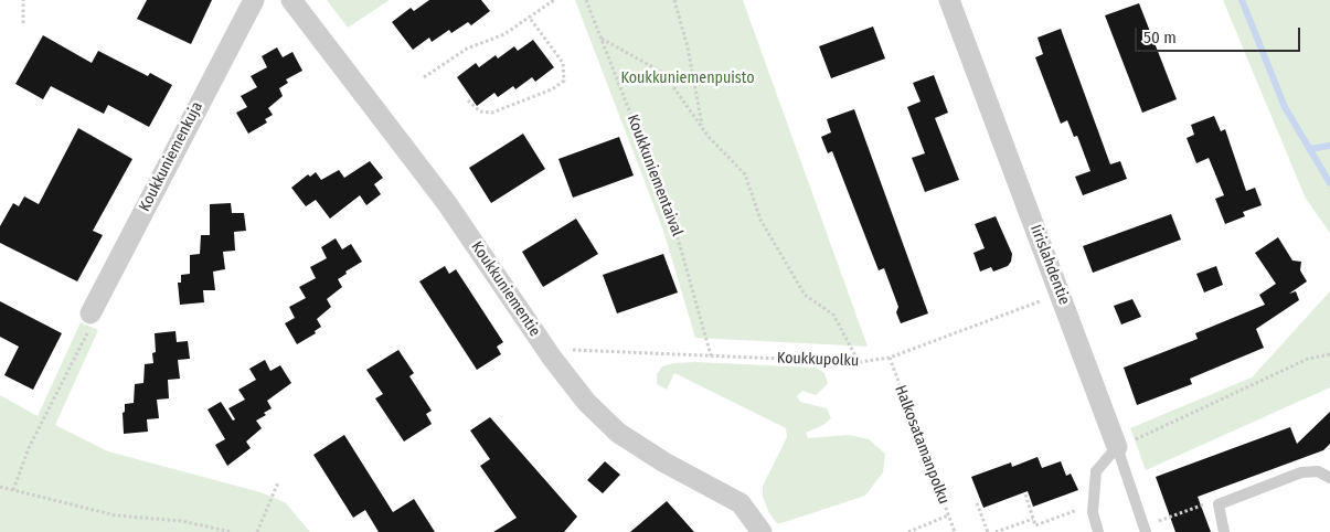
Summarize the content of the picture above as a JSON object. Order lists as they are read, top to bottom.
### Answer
{
  "streets": {
    "street": ["Koukkuniemenkuja", "Iirislahdentie", "Koukkuniementie"],
    "path": ["Koukkuniementaival", "Koukkupolku", "Halkosatamanpolku"]
  },
  "crossings": [
    ["Koukkuniementaival", "Koukkupolku"],
    ["Iirislahdentie", "Koukkupolku"],
    ["Koukkupolku", "Halkosatamanpolku"]
  ],
  "parks": ["Koukkuniemenpuisto"],
  "scale_bar": "50 m"
}
